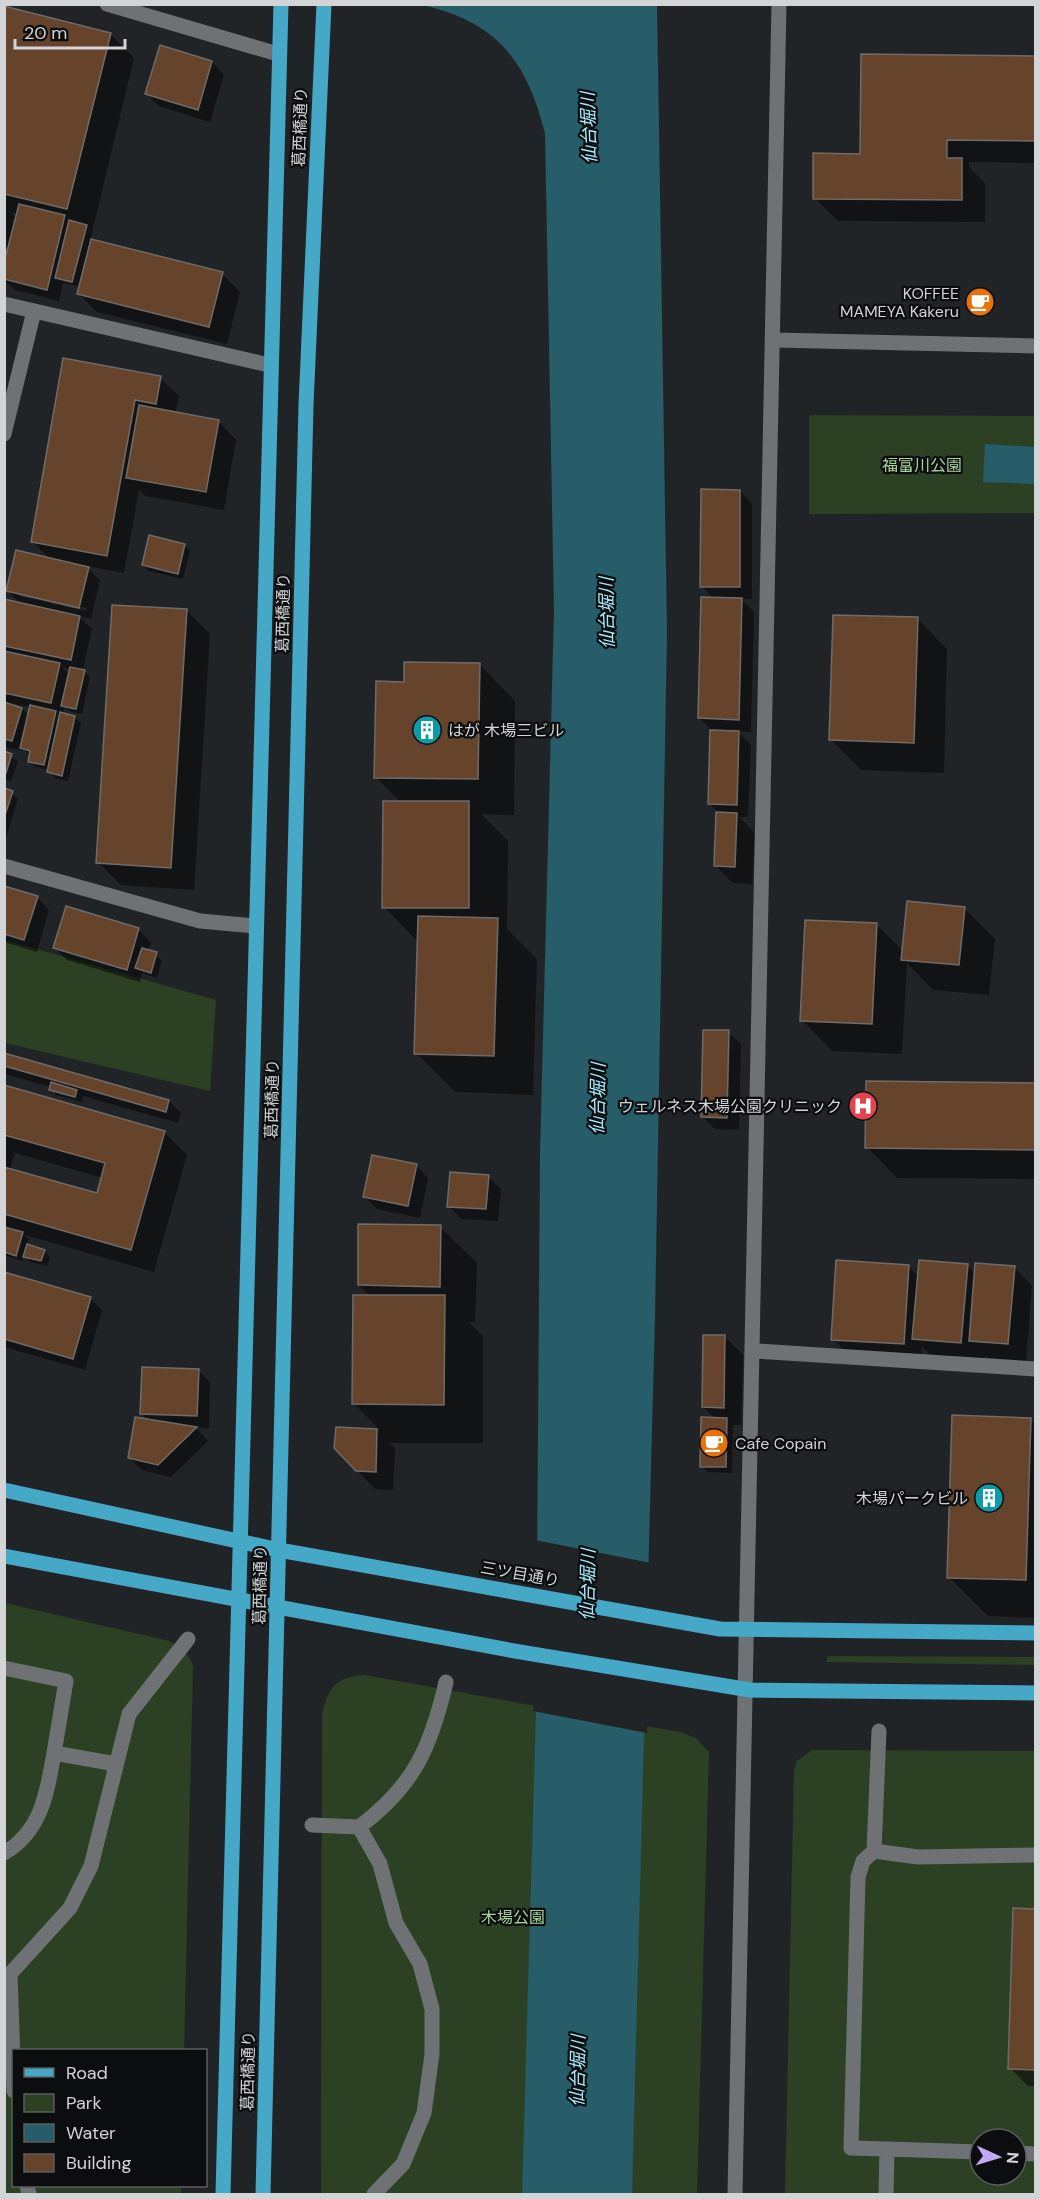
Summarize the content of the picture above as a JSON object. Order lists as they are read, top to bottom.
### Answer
{
  "streets": {
    "main road": ["葛西橋通り", "三ツ目通り"]
  },
  "crossings": [
    ["葛西橋通り", "三ツ目通り"]
  ],
  "water": ["仙台堀川"],
  "parks": ["福富川公園", "木場公園"],
  "places": {
    "cafe": ["KOFFEE MAMEYA Kakeru", "Cafe Copain"],
    "building": ["はが 木場三ビル", "木場パークビル"],
    "hospital": ["ウェルネス木場公園クリニック"]
  },
  "legend": [
    "Road",
    "Park",
    "Water",
    "Building"
  ],
  "scale_bar": "20 m",
  "north": "right"
}
